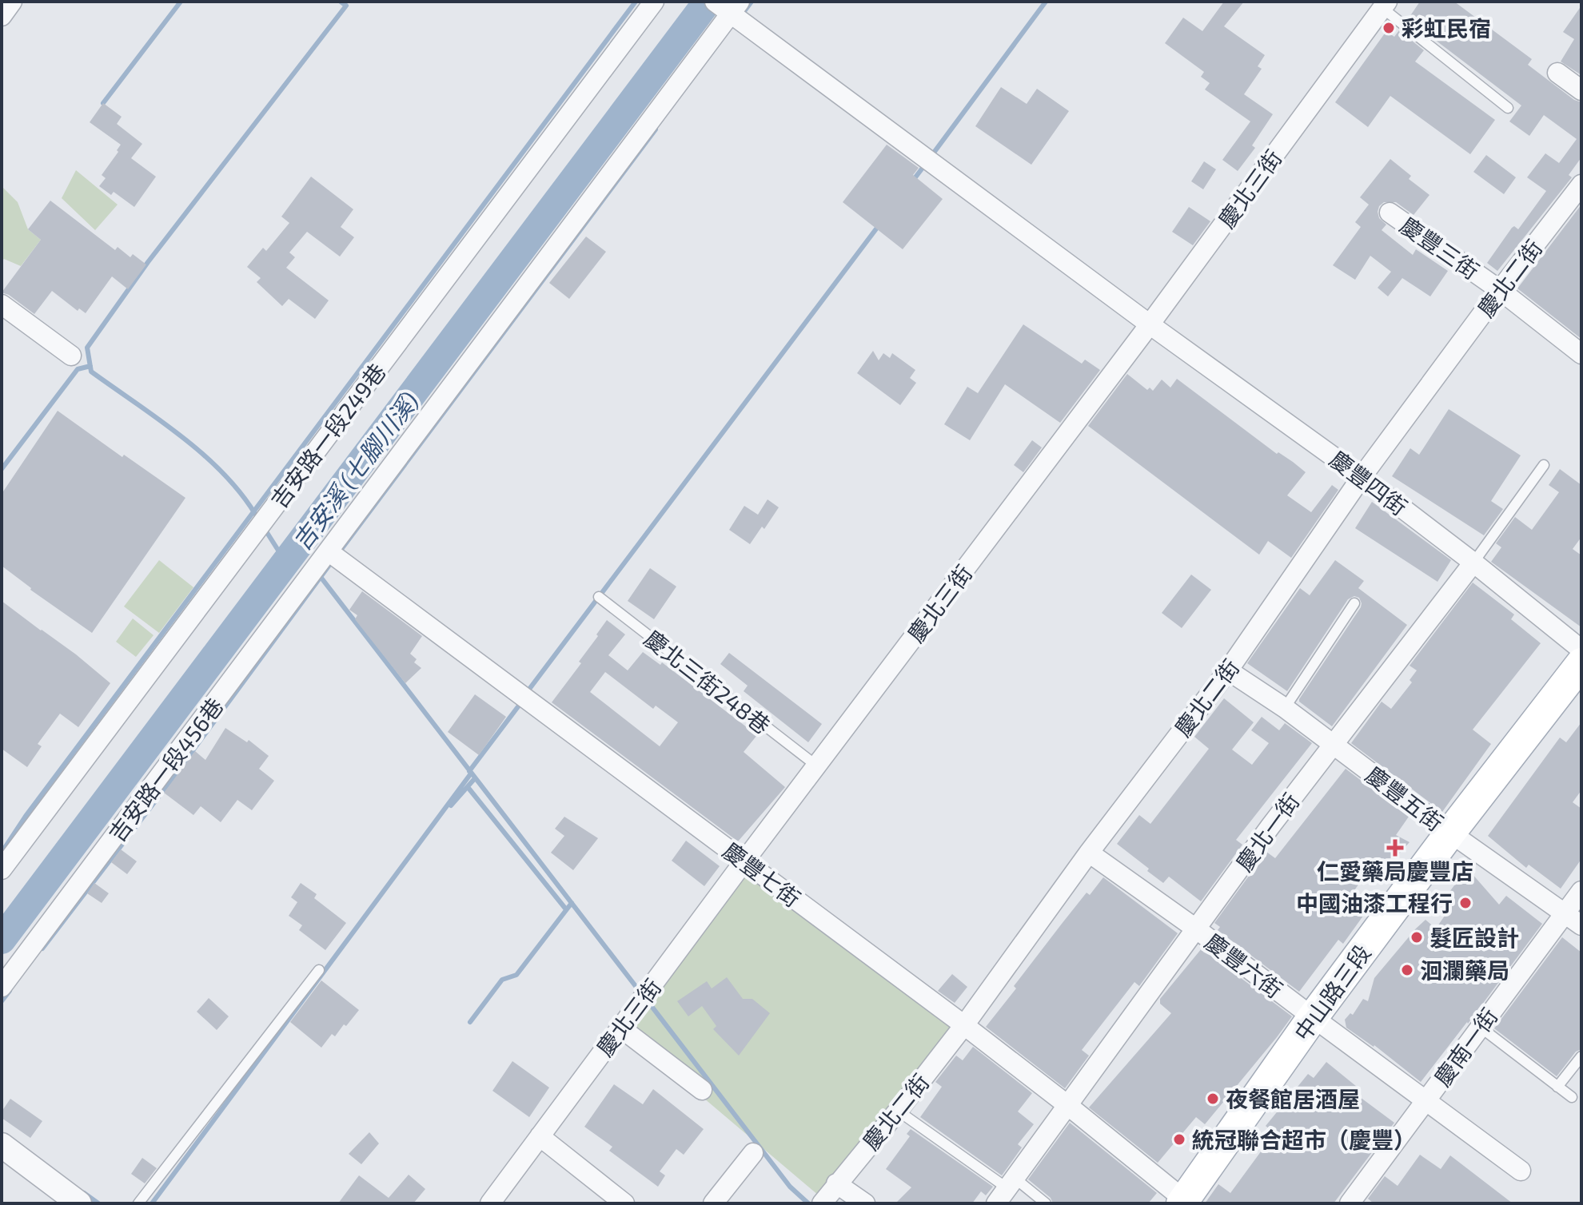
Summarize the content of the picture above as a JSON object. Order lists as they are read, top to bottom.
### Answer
{
  "streets": {
    "main road": ["中山路三段"],
    "street": [
      "慶北三街",
      "慶豐三街",
      "慶北二街",
      "吉安路一段249巷",
      "慶豐四街",
      "吉安路一段456巷",
      "慶豐五街",
      "慶北一街",
      "慶豐七街",
      "慶豐六街",
      "慶南一街"
    ],
    "lane": ["慶北三街248巷"]
  },
  "crossings": [
    ["慶北三街", "慶豐四街"],
    ["慶北三街", "慶北三街248巷"],
    ["慶北三街", "慶豐七街"],
    ["慶豐三街", "慶北二街"],
    ["慶北二街", "慶豐四街"],
    ["慶北二街", "慶豐五街"],
    ["慶北二街", "慶豐七街"],
    ["慶北二街", "慶豐六街"],
    ["慶豐四街", "吉安路一段456巷"],
    ["慶豐四街", "慶北一街"],
    ["吉安路一段456巷", "慶豐七街"],
    ["慶豐五街", "慶北一街"],
    ["慶豐五街", "中山路三段"],
    ["慶豐五街", "慶南一街"],
    ["慶北一街", "慶豐七街"],
    ["慶北一街", "慶豐六街"],
    ["慶豐七街", "中山路三段"],
    ["慶豐六街", "中山路三段"],
    ["慶豐六街", "慶南一街"]
  ],
  "water": ["吉安溪 (七腳川溪)"],
  "places": {
    "other": [
      "彩虹民宿",
      "中國油漆工程行",
      "髮匠設計",
      "洄瀾藥局",
      "夜餐館居酒屋",
      "統冠聯合超市（慶豐）"
    ],
    "health": ["仁愛藥局慶豐店"]
  }
}
